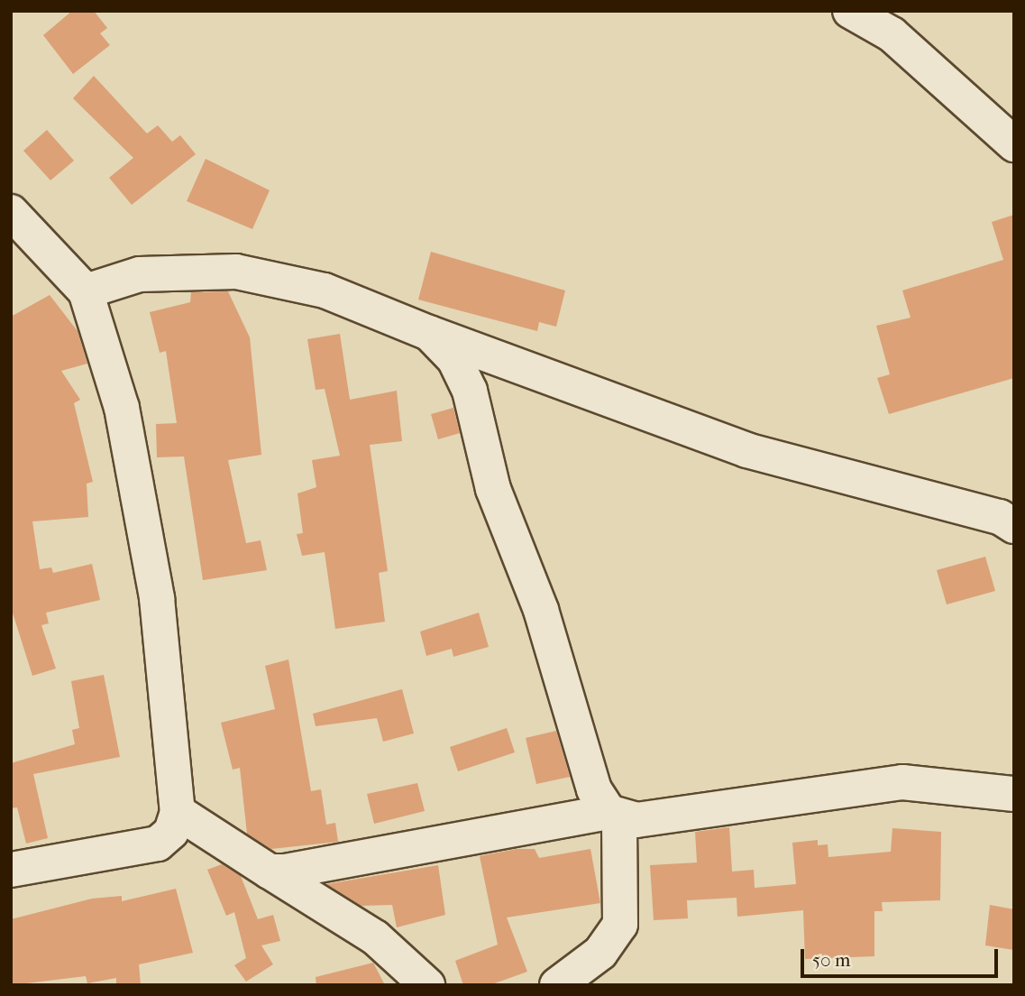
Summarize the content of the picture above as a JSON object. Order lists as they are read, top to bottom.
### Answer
{
  "scale_bar": "50 m"
}
